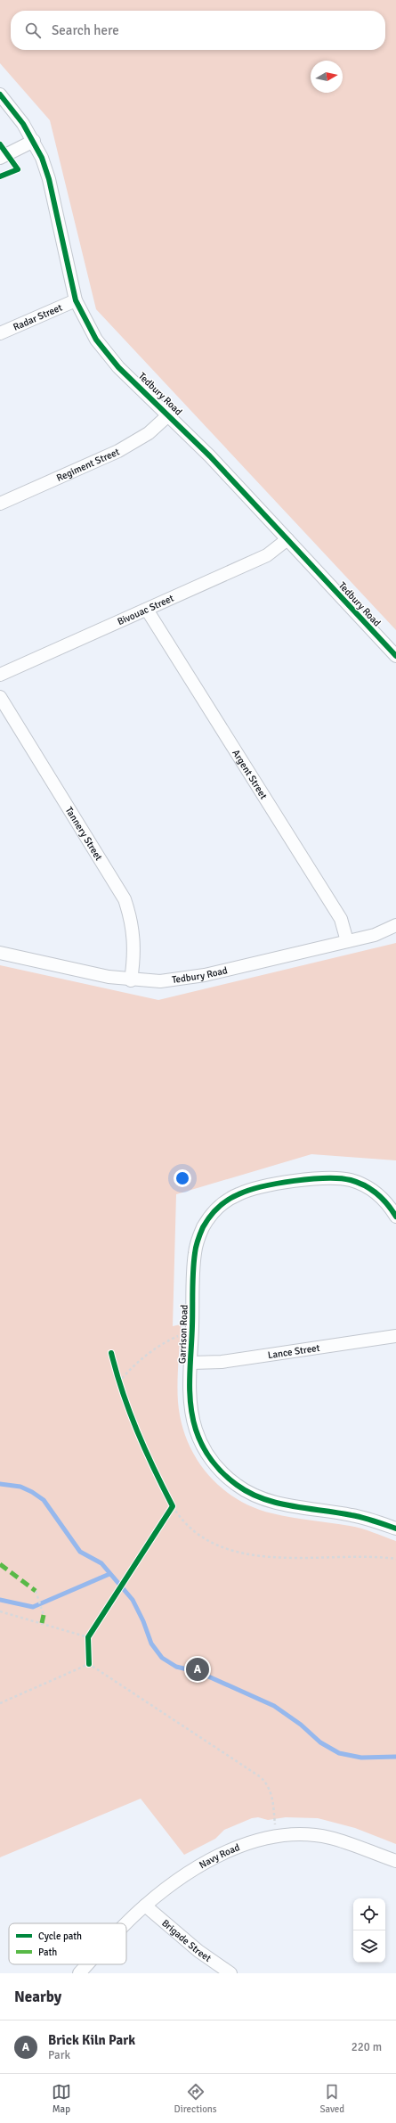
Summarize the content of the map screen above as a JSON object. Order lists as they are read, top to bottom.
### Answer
{
  "streets": {
    "street": [
      "Radar Street",
      "Tedbury Road",
      "Regiment Street",
      "Bivouac Street",
      "Argent Street",
      "Tannery Street",
      "Garrison Road",
      "Lance Street",
      "Navy Road",
      "Brigade Street"
    ]
  },
  "crossings": [
    ["Radar Street", "Tedbury Road"],
    ["Tedbury Road", "Regiment Street"],
    ["Tedbury Road", "Bivouac Street"],
    ["Tedbury Road", "Argent Street"],
    ["Tedbury Road", "Tannery Street"],
    ["Bivouac Street", "Argent Street"],
    ["Garrison Road", "Lance Street"],
    ["Navy Road", "Brigade Street"]
  ],
  "legend": ["Cycle path", "Path"],
  "north": "right",
  "page": {
    "search": "Search here",
    "pins": "A",
    "heading": "Nearby",
    "list": [
      {
        "mark": "A",
        "name": "Brick Kiln Park",
        "note": "Park",
        "value": "220 m"
      }
    ],
    "nav": ["Map", "Directions", "Saved"]
  }
}
